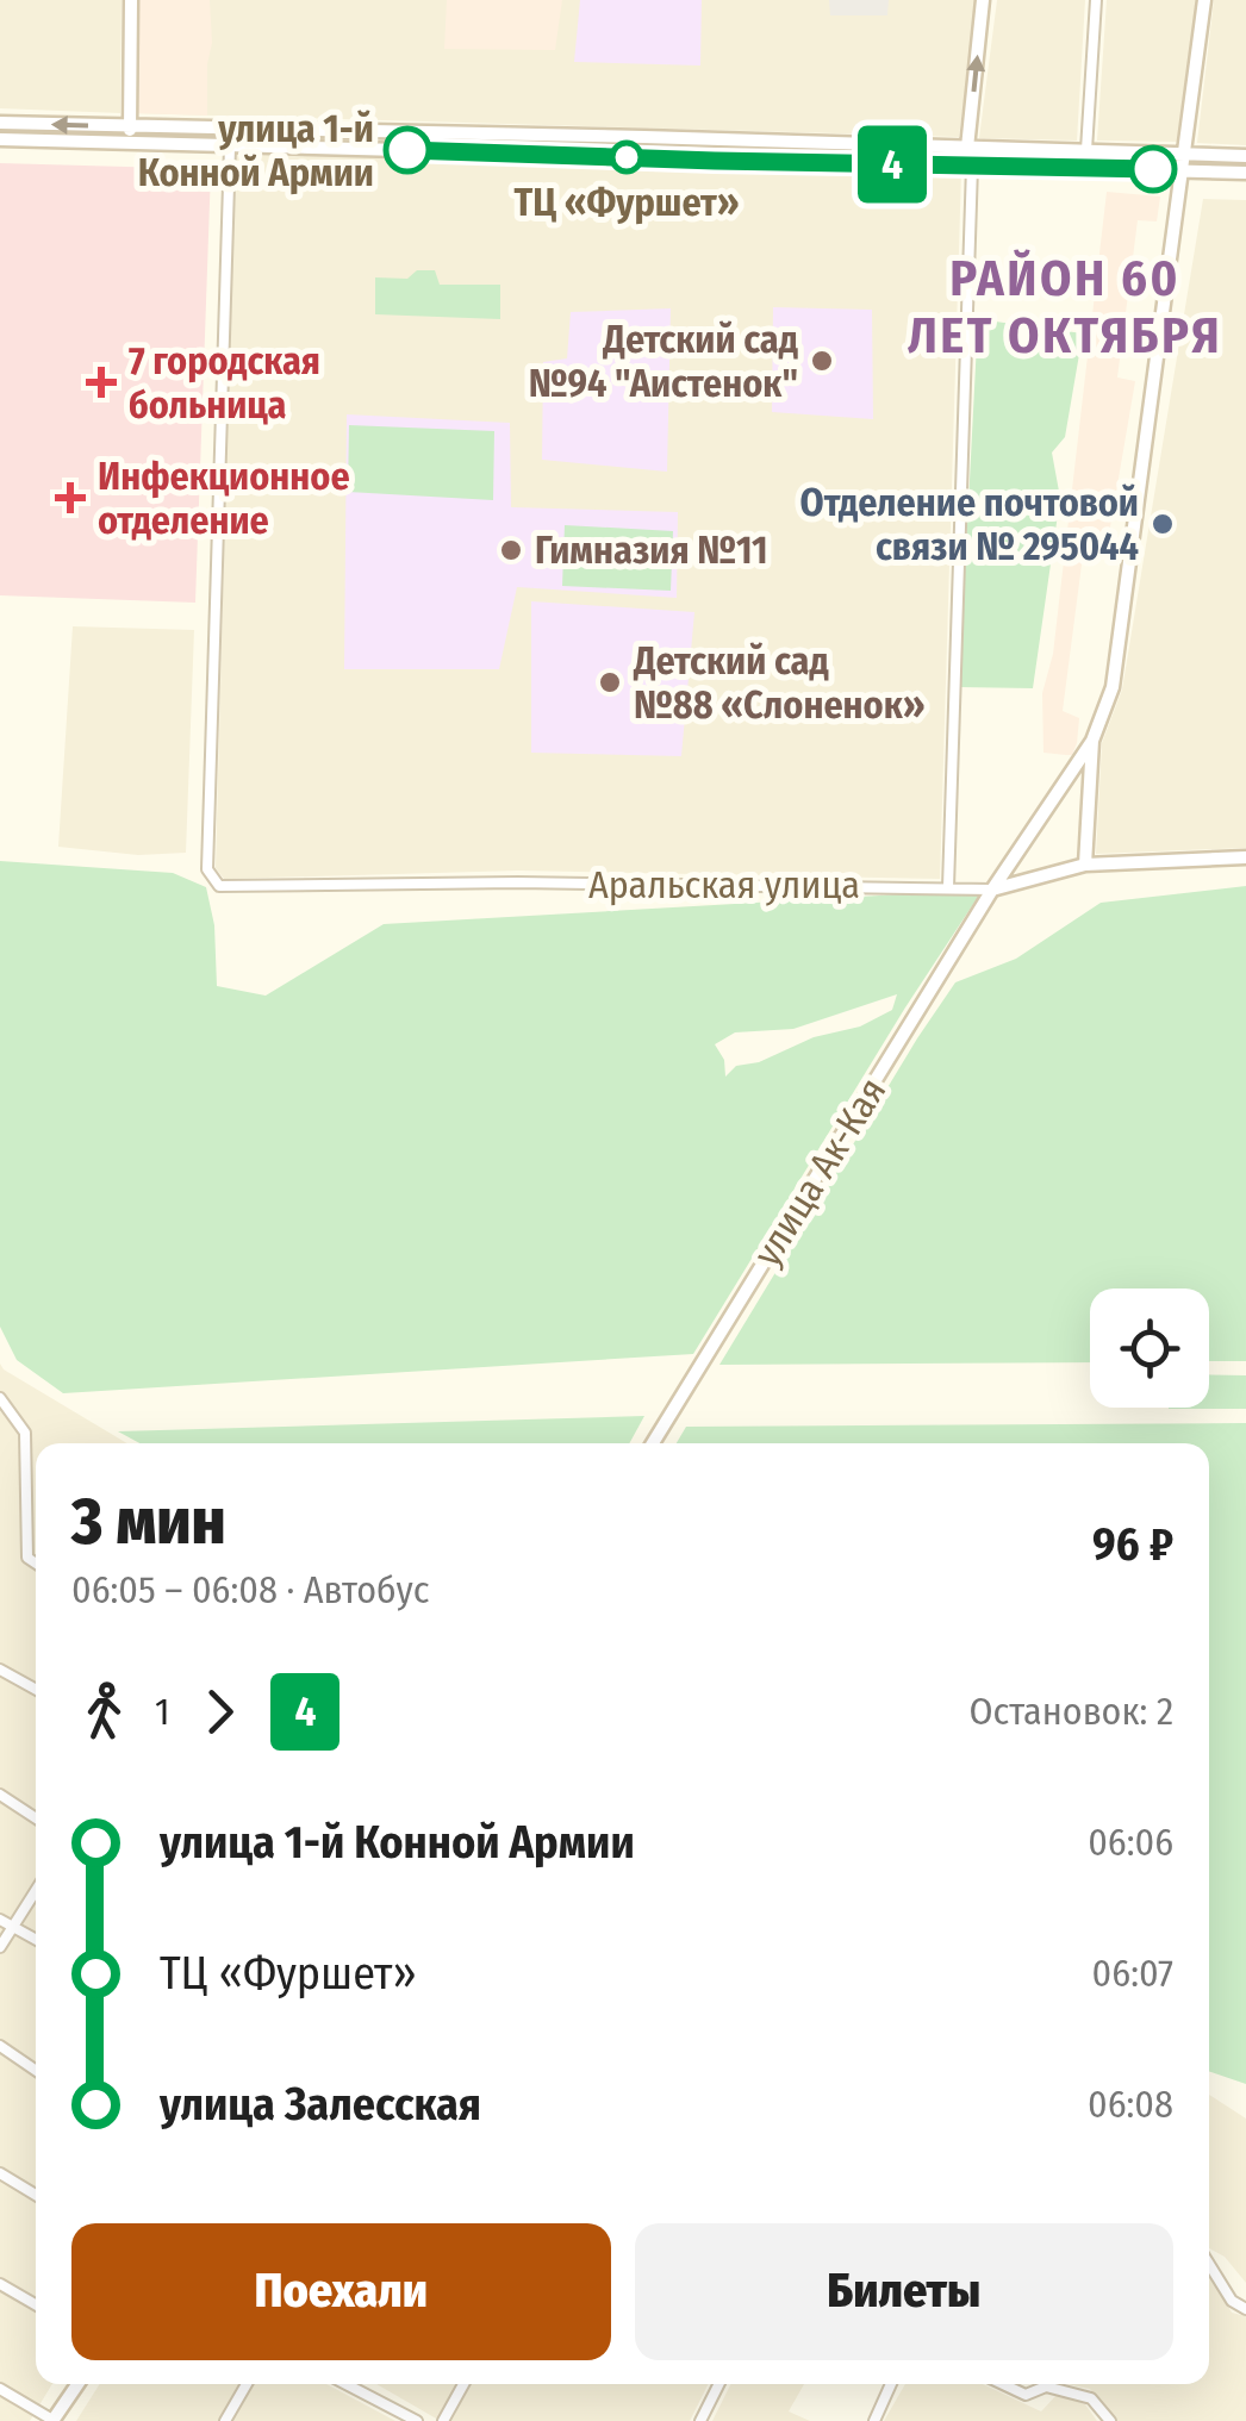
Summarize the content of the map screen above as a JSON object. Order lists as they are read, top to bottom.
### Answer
{
  "streets": {
    "main road": ["Аральская улица", "улица Ак-Кая"]
  },
  "crossings": [
    ["Аральская улица", "улица Ак-Кая"]
  ],
  "districts": ["РАЙОН 60 ЛЕТ ОКТЯБРЯ"],
  "places": {
    "other": [
      "улица 1-й Конной Армии",
      "ТЦ «Фуршет»",
      "Детский сад №94 \"Аистенок\"",
      "Отделение почтовой связи № 295044",
      "Гимназия №11",
      "Детский сад №88 «Слоненок»"
    ],
    "health": ["7 городская больница", "Инфекционное отделение"]
  },
  "lines": ["bus line 4"],
  "page": {
    "on_map": "4",
    "heading": ["3 мин", "06:05 – 06:08 · Автобус", "96 ₽"],
    "legs": ["1", "4", "Остановок: 2"],
    "list": [
      {
        "name": "улица 1-й Конной Армии",
        "value": "06:06"
      },
      {
        "name": "ТЦ «Фуршет»",
        "value": "06:07"
      },
      {
        "name": "улица Залесская",
        "value": "06:08"
      }
    ],
    "buttons": ["Поехали", "Билеты"]
  }
}
